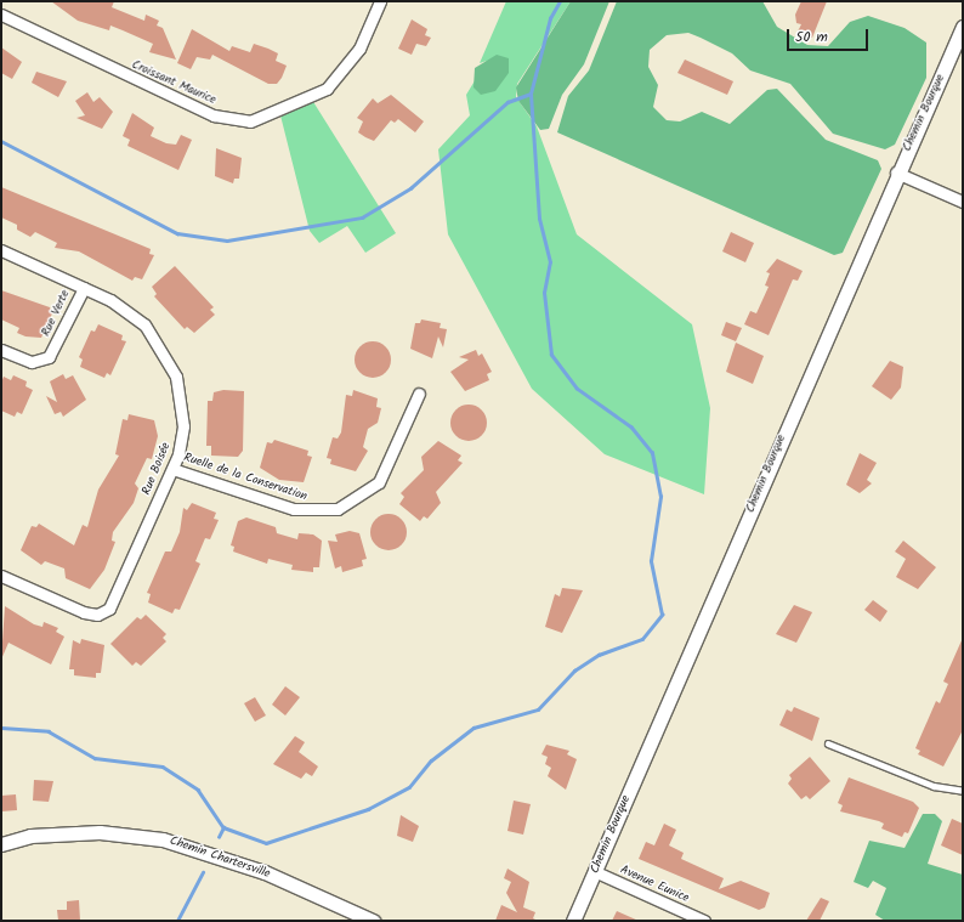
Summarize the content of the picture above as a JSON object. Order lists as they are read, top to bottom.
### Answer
{
  "streets": {
    "street": [
      "Croissant Maurice",
      "Chemin Bourque",
      "Rue Verte",
      "Rue Boisée",
      "Ruelle de la Conservation",
      "Chemin Chartersville",
      "Avenue Eunice"
    ]
  },
  "crossings": [
    ["Chemin Bourque", "Avenue Eunice"],
    ["Rue Verte", "Rue Boisée"],
    ["Rue Boisée", "Ruelle de la Conservation"]
  ],
  "scale_bar": "50 m"
}
